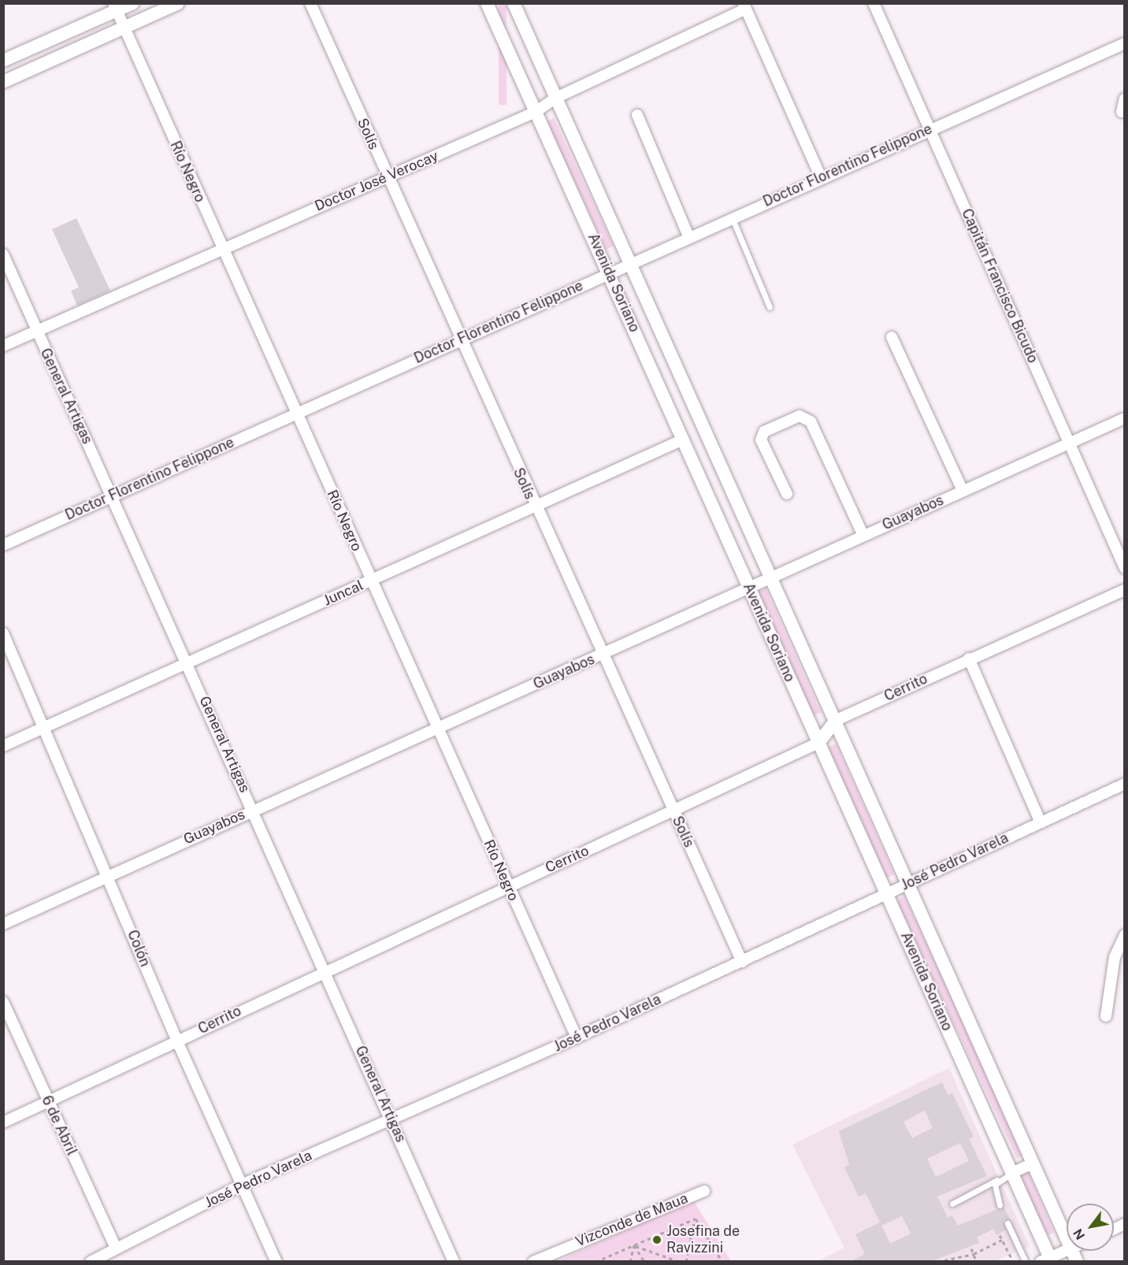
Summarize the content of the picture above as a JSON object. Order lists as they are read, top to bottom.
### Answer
{
  "streets": {
    "street": [
      "Solís",
      "Doctor Florentino Felippone",
      "Río Negro",
      "Doctor José Verocay",
      "Avenida Soriano",
      "Capitán Francisco Bicudo",
      "General Artigas",
      "Guayabos",
      "Juncal",
      "Cerrito",
      "José Pedro Varela",
      "Colón",
      "6 de Abril",
      "Vizconde de Maua"
    ]
  },
  "crossings": [
    ["Solís", "Doctor Florentino Felippone"],
    ["Solís", "Doctor José Verocay"],
    ["Solís", "Guayabos"],
    ["Solís", "Juncal"],
    ["Solís", "Cerrito"],
    ["Solís", "José Pedro Varela"],
    ["Doctor Florentino Felippone", "Río Negro"],
    ["Doctor Florentino Felippone", "Avenida Soriano"],
    ["Doctor Florentino Felippone", "Capitán Francisco Bicudo"],
    ["Doctor Florentino Felippone", "General Artigas"],
    ["Río Negro", "Doctor José Verocay"],
    ["Río Negro", "Guayabos"],
    ["Río Negro", "Juncal"],
    ["Río Negro", "Cerrito"],
    ["Río Negro", "José Pedro Varela"],
    ["Doctor José Verocay", "Avenida Soriano"],
    ["Doctor José Verocay", "General Artigas"],
    ["Avenida Soriano", "Guayabos"],
    ["Avenida Soriano", "Juncal"],
    ["Avenida Soriano", "Cerrito"],
    ["Avenida Soriano", "José Pedro Varela"],
    ["Capitán Francisco Bicudo", "Guayabos"],
    ["General Artigas", "Guayabos"],
    ["General Artigas", "Juncal"],
    ["General Artigas", "Cerrito"],
    ["General Artigas", "José Pedro Varela"],
    ["Guayabos", "Colón"],
    ["Juncal", "Colón"],
    ["Cerrito", "Colón"],
    ["Cerrito", "6 de Abril"],
    ["José Pedro Varela", "Colón"],
    ["José Pedro Varela", "6 de Abril"]
  ],
  "places": ["Josefina de Ravizzini"],
  "north": "bottom left"
}
